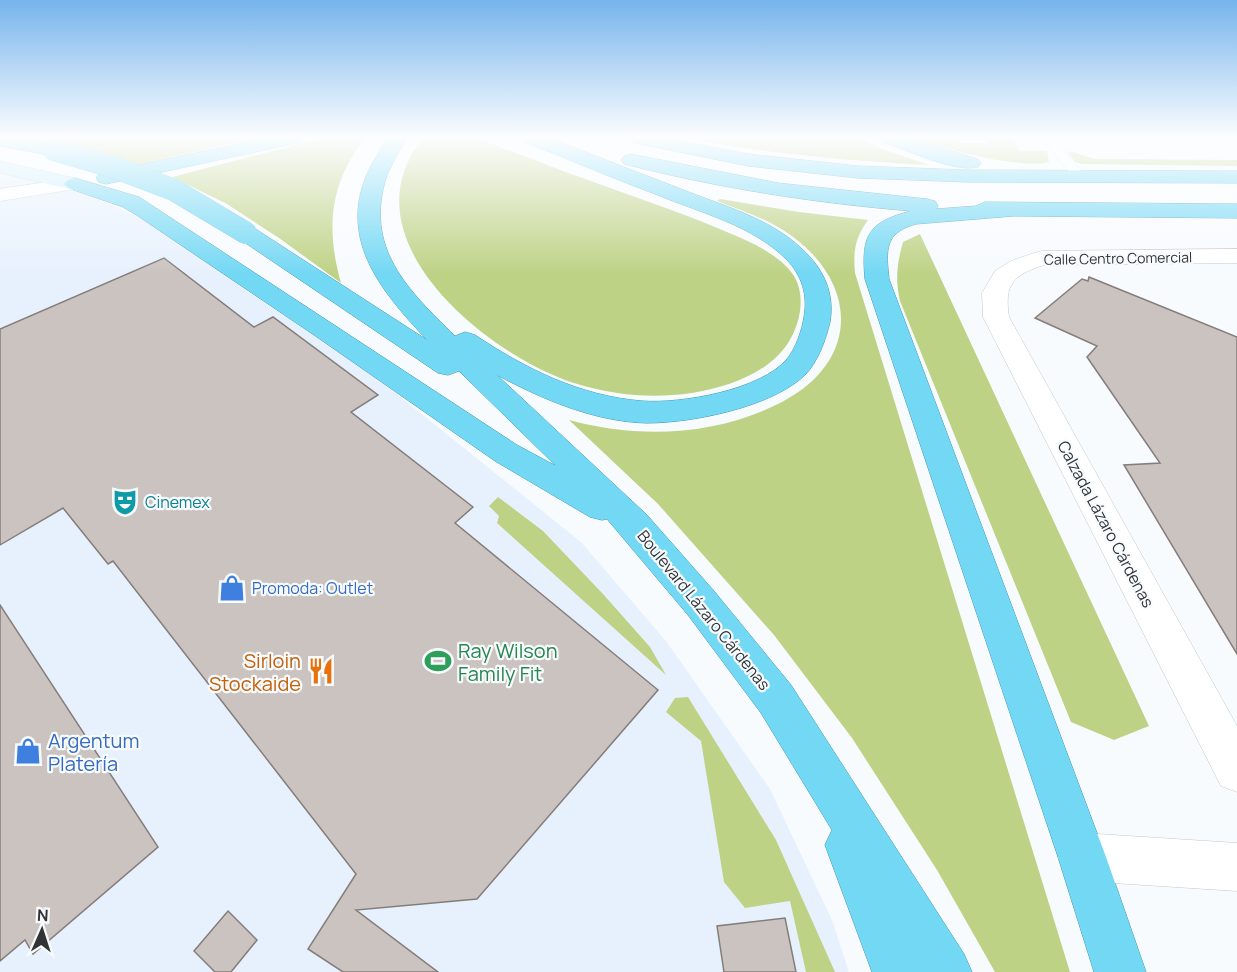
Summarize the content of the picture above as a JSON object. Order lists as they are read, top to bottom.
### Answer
{
  "streets": {
    "highway": ["Boulevard Lázaro Cárdenas"],
    "street": ["Calle Centro Comercial", "Calzada Lázaro Cárdenas"]
  },
  "crossings": [
    ["Calle Centro Comercial", "Calzada Lázaro Cárdenas"]
  ],
  "places": {
    "theatre": ["Cinemex"],
    "shop": ["Promoda: Outlet", "Argentum Platería"],
    "sports": ["Ray Wilson Family Fit"],
    "restaurant": ["Sirloin Stockaide"]
  },
  "north": "top"
}
